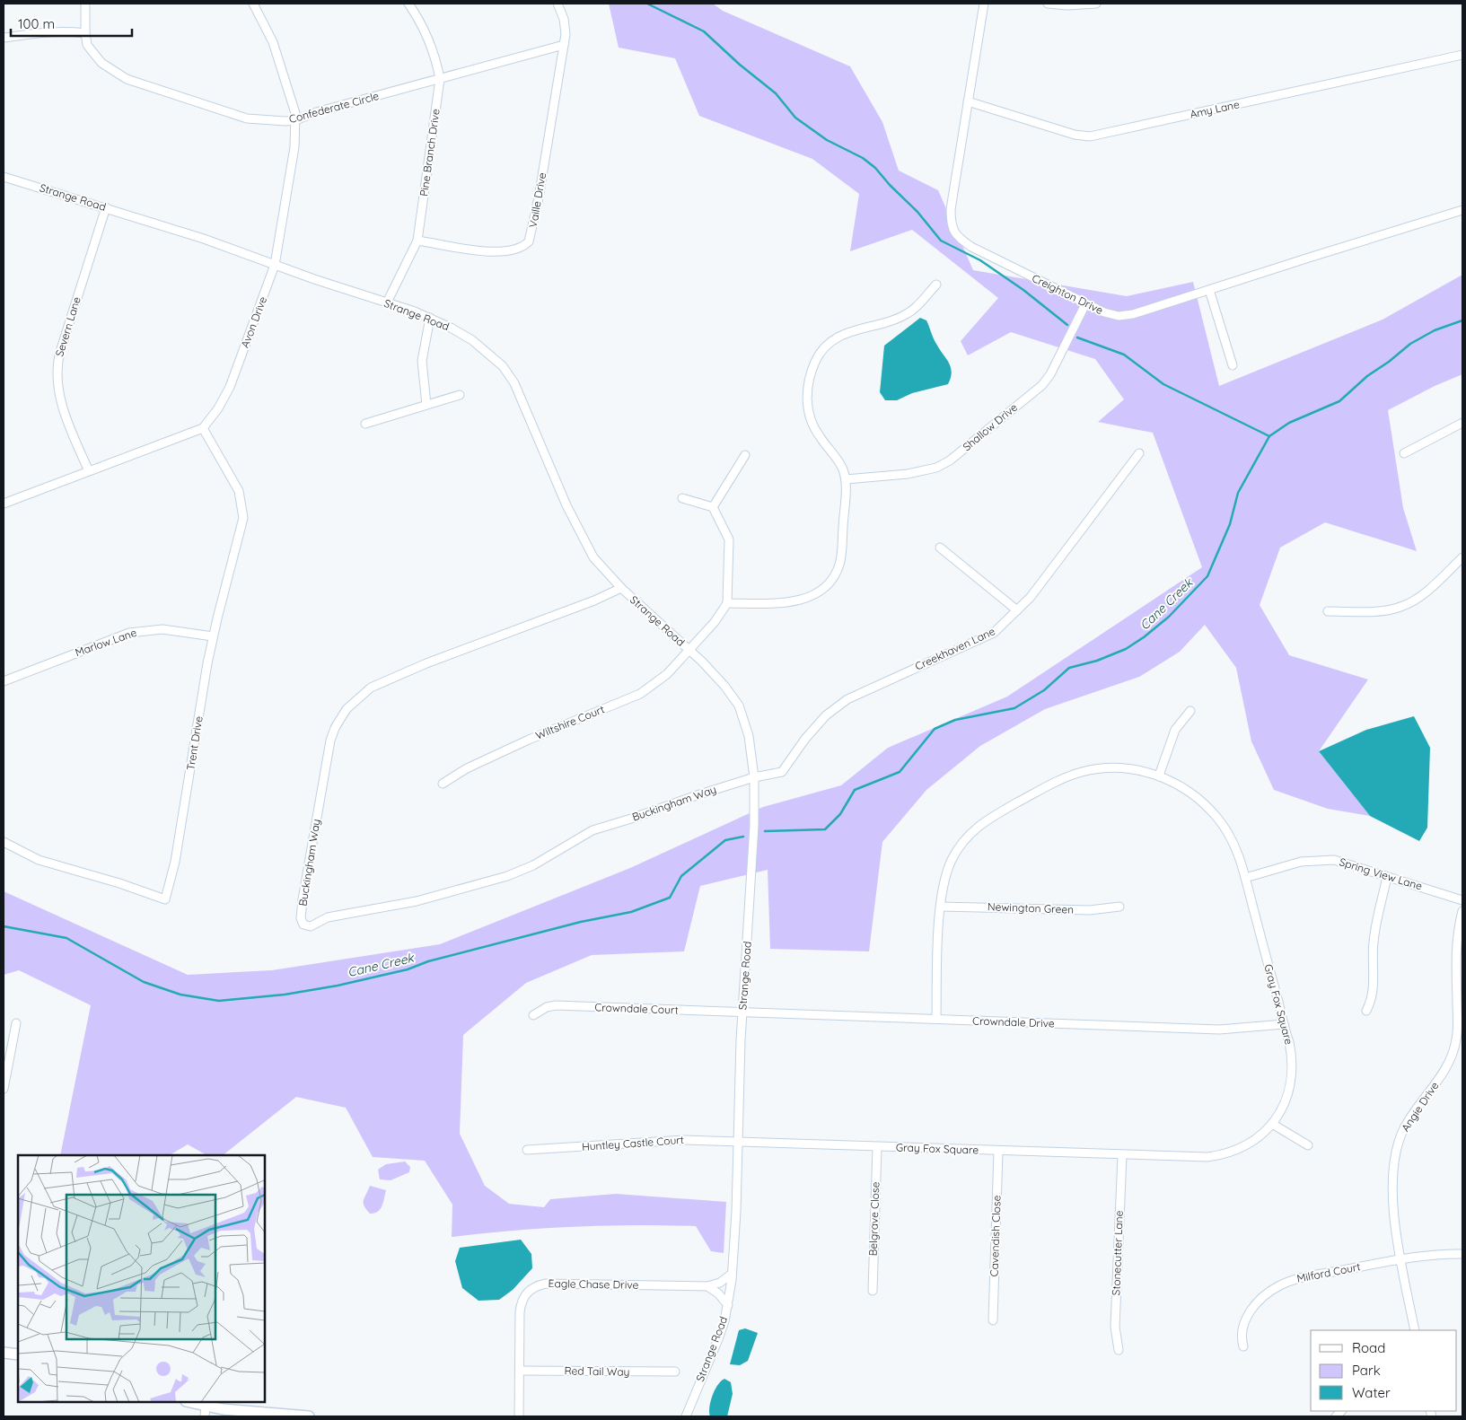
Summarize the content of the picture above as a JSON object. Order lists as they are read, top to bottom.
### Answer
{
  "streets": {
    "street": [
      "Confederate Circle",
      "Amy Lane",
      "Pine Branch Drive",
      "Strange Road",
      "Vaille Drive",
      "Creighton Drive",
      "Avon Drive",
      "Severn Lane",
      "Shallow Drive",
      "Marlow Lane",
      "Creekhaven Lane",
      "Wiltshire Court",
      "Trent Drive",
      "Buckingham Way",
      "Spring View Lane",
      "Newington Green",
      "Gray Fox Square",
      "Crowndale Court",
      "Crowndale Drive",
      "Angie Drive",
      "Huntley Castle Court",
      "Belgrave Close",
      "Cavendish Close",
      "Stonecutter Lane",
      "Milford Court",
      "Eagle Chase Drive",
      "Red Tail Way"
    ]
  },
  "crossings": [
    ["Confederate Circle", "Pine Branch Drive"],
    ["Confederate Circle", "Vaille Drive"],
    ["Confederate Circle", "Avon Drive"],
    ["Amy Lane", "Creighton Drive"],
    ["Pine Branch Drive", "Strange Road"],
    ["Pine Branch Drive", "Vaille Drive"],
    ["Strange Road", "Avon Drive"],
    ["Strange Road", "Severn Lane"],
    ["Strange Road", "Creekhaven Lane"],
    ["Strange Road", "Wiltshire Court"],
    ["Strange Road", "Buckingham Way"],
    ["Strange Road", "Gray Fox Square"],
    ["Strange Road", "Crowndale Court"],
    ["Strange Road", "Crowndale Drive"],
    ["Strange Road", "Huntley Castle Court"],
    ["Strange Road", "Eagle Chase Drive"],
    ["Creighton Drive", "Shallow Drive"],
    ["Avon Drive", "Trent Drive"],
    ["Marlow Lane", "Trent Drive"],
    ["Creekhaven Lane", "Buckingham Way"],
    ["Spring View Lane", "Gray Fox Square"],
    ["Newington Green", "Gray Fox Square"],
    ["Gray Fox Square", "Crowndale Drive"],
    ["Gray Fox Square", "Huntley Castle Court"],
    ["Gray Fox Square", "Belgrave Close"],
    ["Gray Fox Square", "Cavendish Close"],
    ["Gray Fox Square", "Stonecutter Lane"],
    ["Crowndale Court", "Crowndale Drive"],
    ["Angie Drive", "Milford Court"],
    ["Eagle Chase Drive", "Red Tail Way"]
  ],
  "water": ["Cane Creek"],
  "legend": ["Road", "Park", "Water"],
  "scale_bar": "100 m"
}
